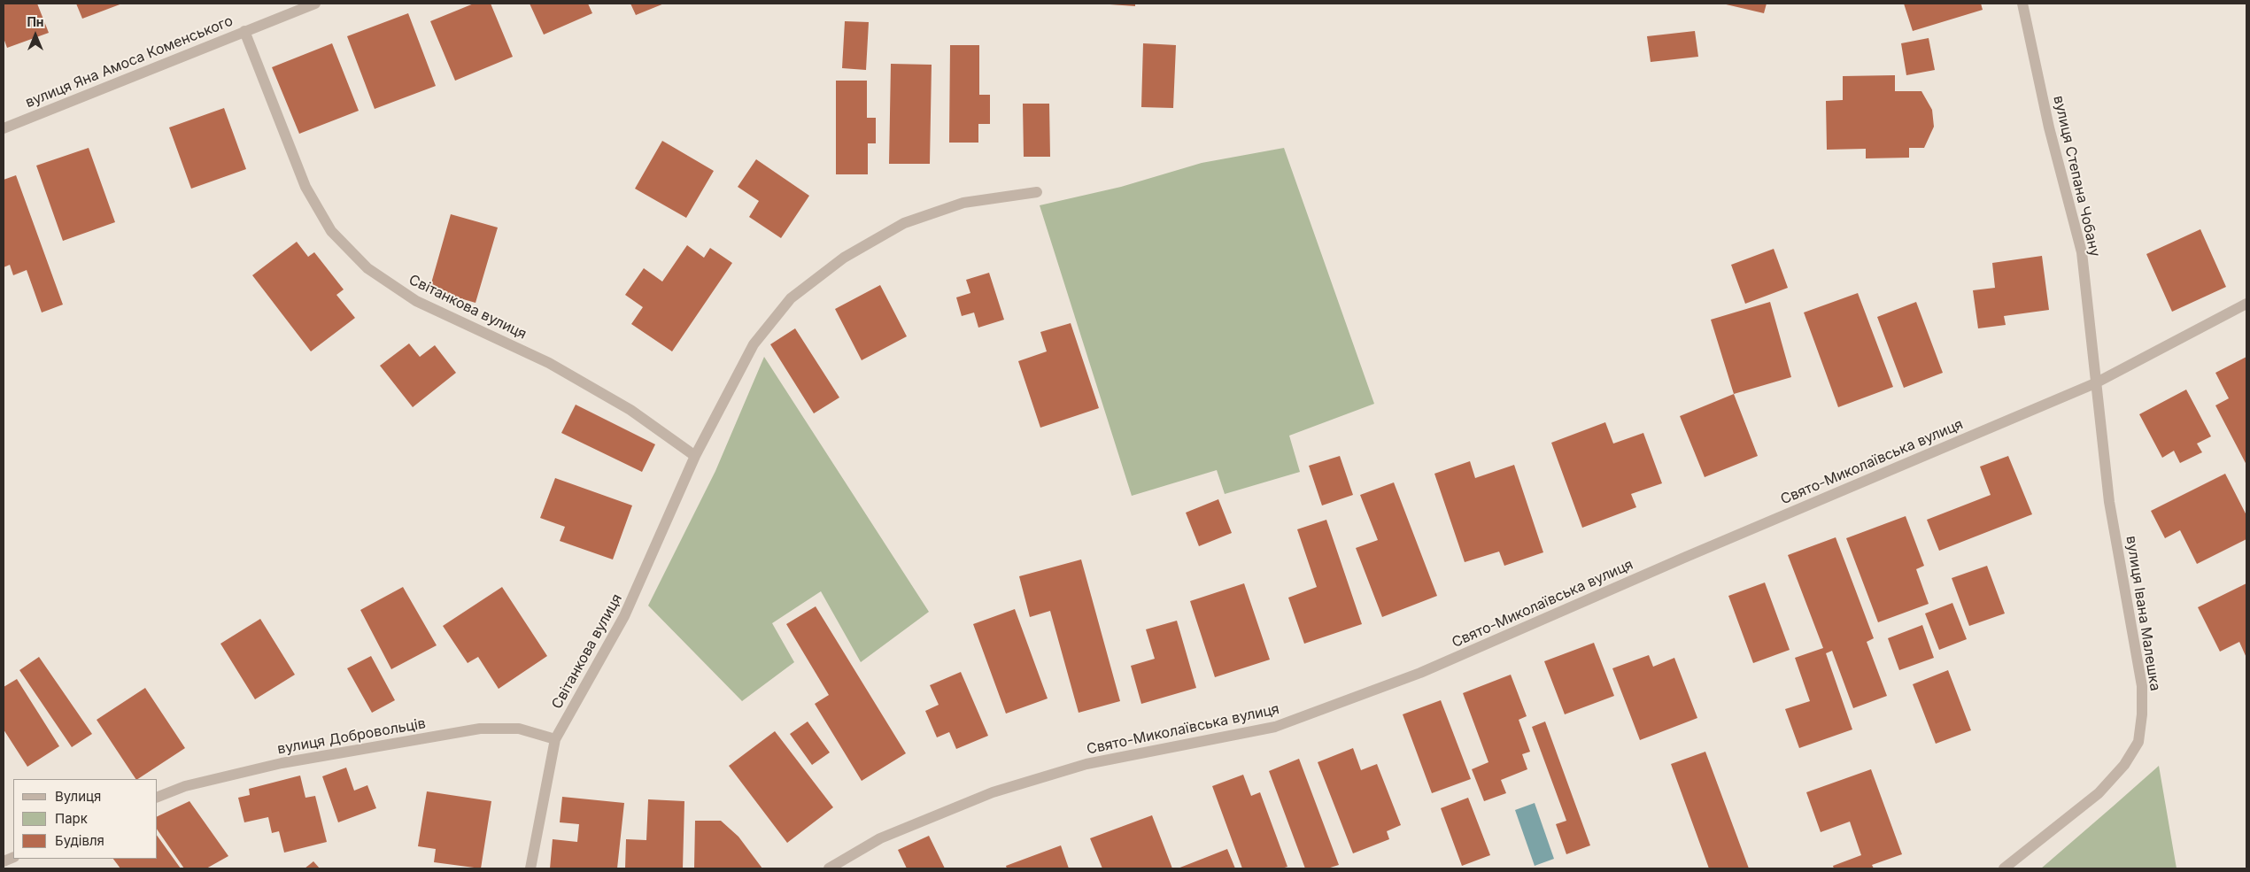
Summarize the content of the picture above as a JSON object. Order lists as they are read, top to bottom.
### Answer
{
  "streets": {
    "street": [
      "вулиця Яна Амоса Коменського",
      "вулиця Степана Чобану",
      "Світанкова вулиця",
      "Свято-Миколаївська вулиця",
      "вулиця Івана Малешка",
      "вулиця Добровольців"
    ]
  },
  "crossings": [
    ["вулиця Яна Амоса Коменського", "Світанкова вулиця"],
    ["вулиця Степана Чобану", "Свято-Миколаївська вулиця"],
    ["вулиця Степана Чобану", "вулиця Івана Малешка"],
    ["Світанкова вулиця", "вулиця Добровольців"],
    ["Свято-Миколаївська вулиця", "вулиця Івана Малешка"]
  ],
  "legend": ["Вулиця", "Парк", "Будівля"],
  "north": "top"
}
